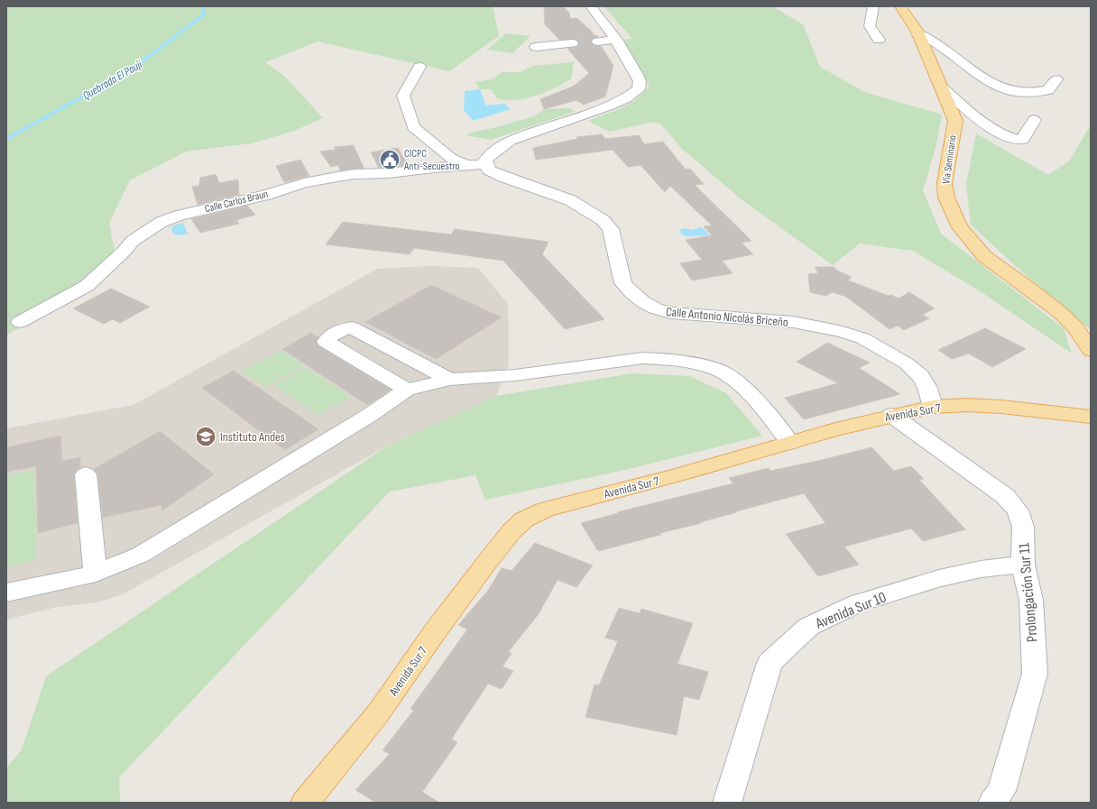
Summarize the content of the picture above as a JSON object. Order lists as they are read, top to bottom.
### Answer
{
  "streets": {
    "main road": ["Vía Seminario", "Avenida Sur 7"],
    "street": [
      "Calle Carlos Braun",
      "Calle Antonio Nicolás Briceño",
      "Prolongación Sur 11",
      "Avenida Sur 10"
    ]
  },
  "crossings": [
    ["Calle Carlos Braun", "Calle Antonio Nicolás Briceño"],
    ["Calle Antonio Nicolás Briceño", "Avenida Sur 7"],
    ["Avenida Sur 7", "Prolongación Sur 11"],
    ["Prolongación Sur 11", "Avenida Sur 10"]
  ],
  "water": ["Quebrada El Paují"],
  "places": {
    "public building": ["CICPC Anti-Secuestro"],
    "school or university": ["Instituto Andes"]
  }
}
